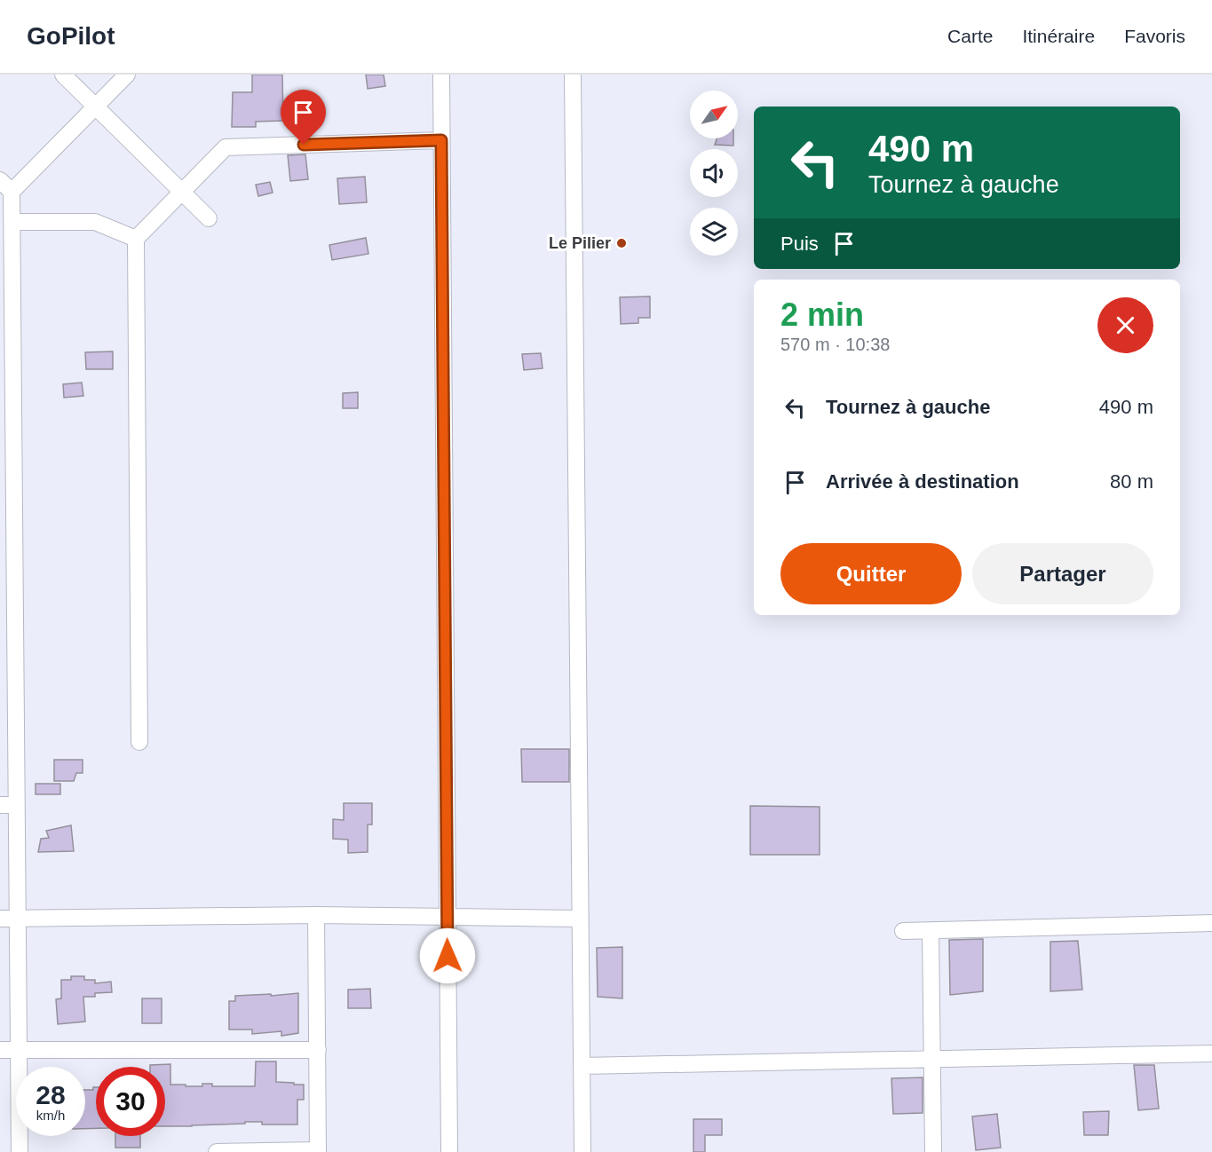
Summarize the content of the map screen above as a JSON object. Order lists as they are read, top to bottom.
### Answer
{
  "places": ["Le Pilier"],
  "north": "top right",
  "page": {
    "header": "GoPilot",
    "nav": ["Carte", "Itinéraire", "Favoris"],
    "turn": ["490 m", "Tournez à gauche"],
    "then": "Puis",
    "heading": ["2 min", "570 m · 10:38"],
    "list": [
      {
        "name": "Tournez à gauche",
        "value": "490 m"
      },
      {
        "name": "Arrivée à destination",
        "value": "80 m"
      }
    ],
    "buttons": ["Quitter", "Partager"],
    "speed": "28 km/h",
    "limit": "30"
  }
}
